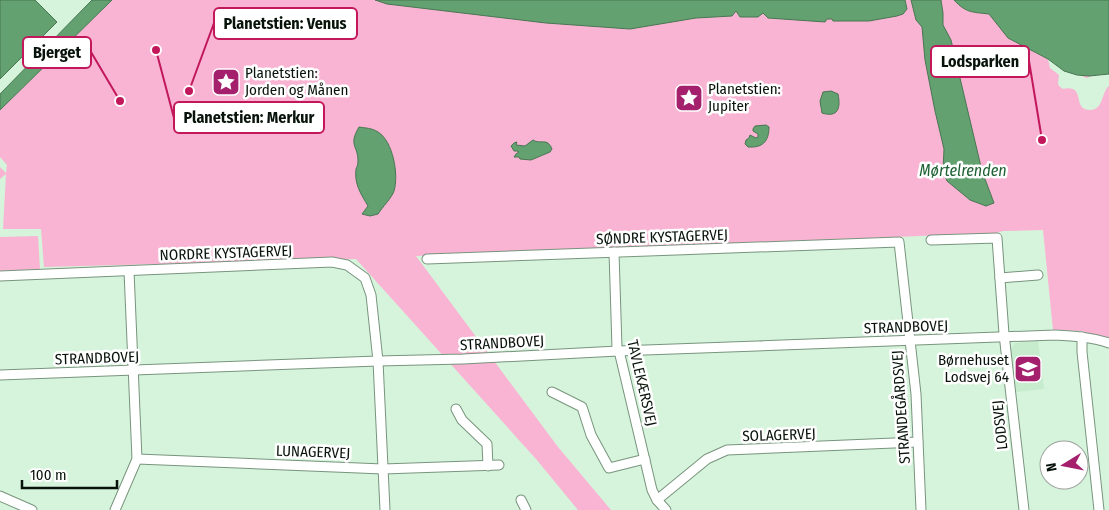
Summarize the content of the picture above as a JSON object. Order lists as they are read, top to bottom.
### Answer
{
  "streets": {
    "street": [
      "SØNDRE KYSTAGERVEJ",
      "NORDRE KYSTAGERVEJ",
      "STRANDBOVEJ",
      "TAVLEKÆRSVEJ",
      "STRANDEGÅRDSVEJ",
      "LODSVEJ",
      "SOLAGERVEJ",
      "LUNAGERVEJ"
    ]
  },
  "crossings": [
    ["SØNDRE KYSTAGERVEJ", "TAVLEKÆRSVEJ"],
    ["SØNDRE KYSTAGERVEJ", "STRANDEGÅRDSVEJ"],
    ["NORDRE KYSTAGERVEJ", "STRANDBOVEJ"],
    ["NORDRE KYSTAGERVEJ", "LUNAGERVEJ"],
    ["STRANDBOVEJ", "TAVLEKÆRSVEJ"],
    ["STRANDBOVEJ", "STRANDEGÅRDSVEJ"],
    ["STRANDBOVEJ", "LODSVEJ"],
    ["TAVLEKÆRSVEJ", "SOLAGERVEJ"],
    ["STRANDEGÅRDSVEJ", "SOLAGERVEJ"]
  ],
  "water": ["Mørtelrenden"],
  "places": {
    "other": [
      "Planetstien: Merkur",
      "Planetstien: Venus",
      "Bjerget",
      "Lodsparken"
    ],
    "place": ["Planetstien: Jorden og Månen", "Planetstien: Jupiter"],
    "school or university": ["Børnehuset Lodsvej 64"]
  },
  "scale_bar": "100 m",
  "north": "left"
}
